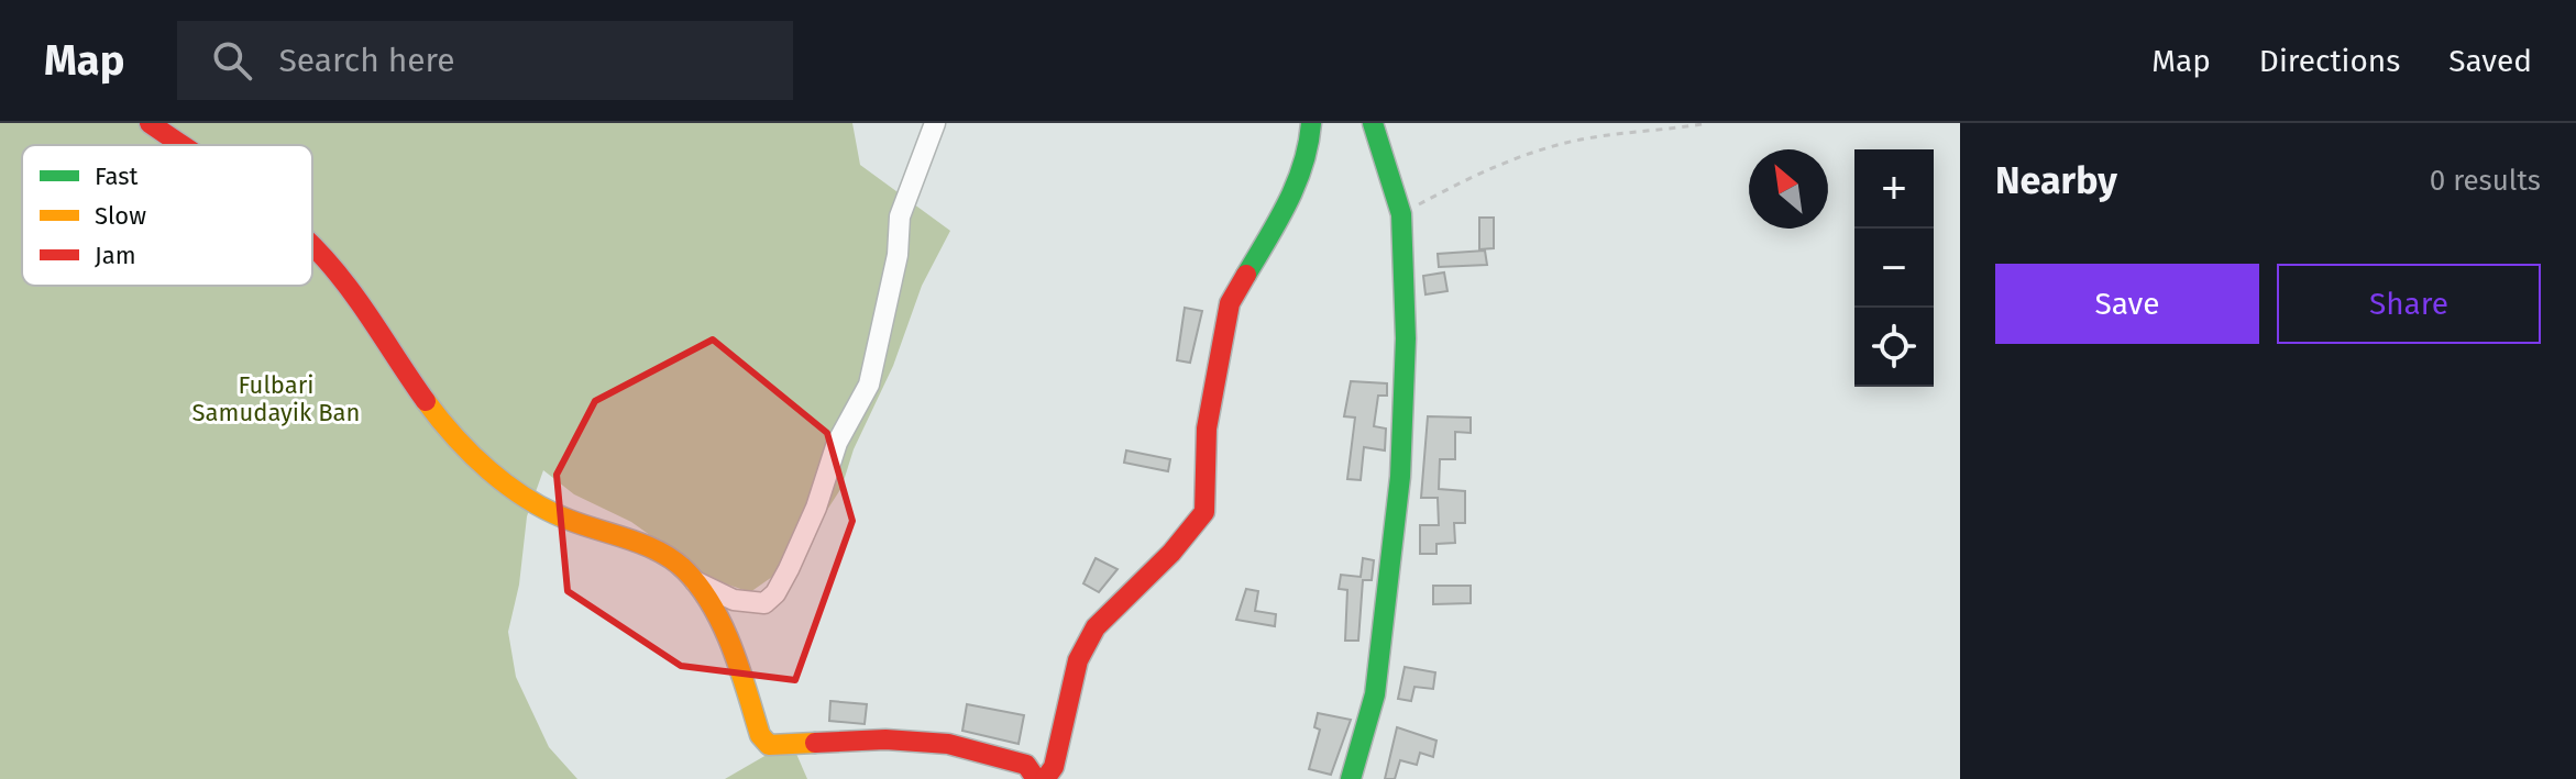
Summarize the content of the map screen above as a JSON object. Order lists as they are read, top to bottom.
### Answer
{
  "parks": ["Fulbari Samudayik Ban"],
  "legend": ["Fast", "Slow", "Jam"],
  "north": "top left",
  "page": {
    "header": "Map",
    "search": "Search here",
    "nav": ["Map", "Directions", "Saved"],
    "heading": ["Nearby", "0 results"],
    "map_buttons": ["+", "−"],
    "buttons": ["Save", "Share"]
  }
}
